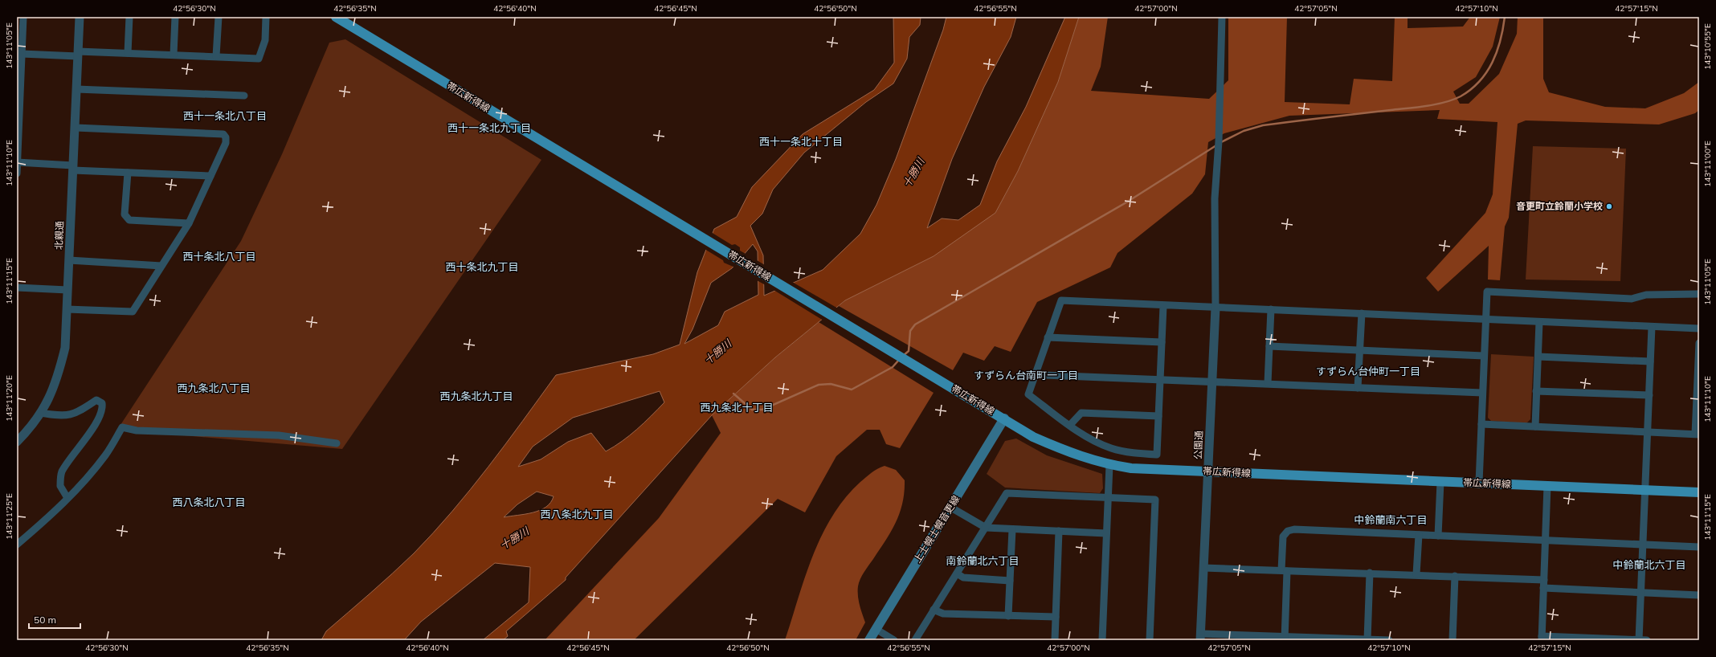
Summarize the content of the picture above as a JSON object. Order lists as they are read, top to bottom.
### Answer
{
  "streets": {
    "main road": ["帯広新得線", "上士幌士幌音更線"],
    "street": ["北親通", "公園通"]
  },
  "crossings": [
    ["帯広新得線", "公園通"],
    ["帯広新得線", "上士幌士幌音更線"]
  ],
  "districts": [
    "西十一条北八丁目",
    "西十一条北九丁目",
    "西十一条北十丁目",
    "西十条北八丁目",
    "西十条北九丁目",
    "すずらん台仲町一丁目",
    "すずらん台南町一丁目",
    "西九条北八丁目",
    "西九条北九丁目",
    "西九条北十丁目",
    "西八条北八丁目",
    "西八条北九丁目",
    "中鈴蘭南六丁目",
    "南鈴蘭北六丁目",
    "中鈴蘭北六丁目"
  ],
  "water": ["十勝川"],
  "places": ["音更町立鈴蘭小学校"],
  "scale_bar": "50 m",
  "coordinates": [
    "42°56'30\"N",
    "42°56'35\"N",
    "42°56'40\"N",
    "42°56'45\"N",
    "42°56'50\"N",
    "42°56'55\"N",
    "42°57'00\"N",
    "42°57'05\"N",
    "42°57'10\"N",
    "42°57'15\"N",
    "143°11'05\"E",
    "143°10'55\"E",
    "143°11'10\"E",
    "143°11'00\"E",
    "143°11'15\"E",
    "143°11'20\"E",
    "143°11'25\"E"
  ]
}
